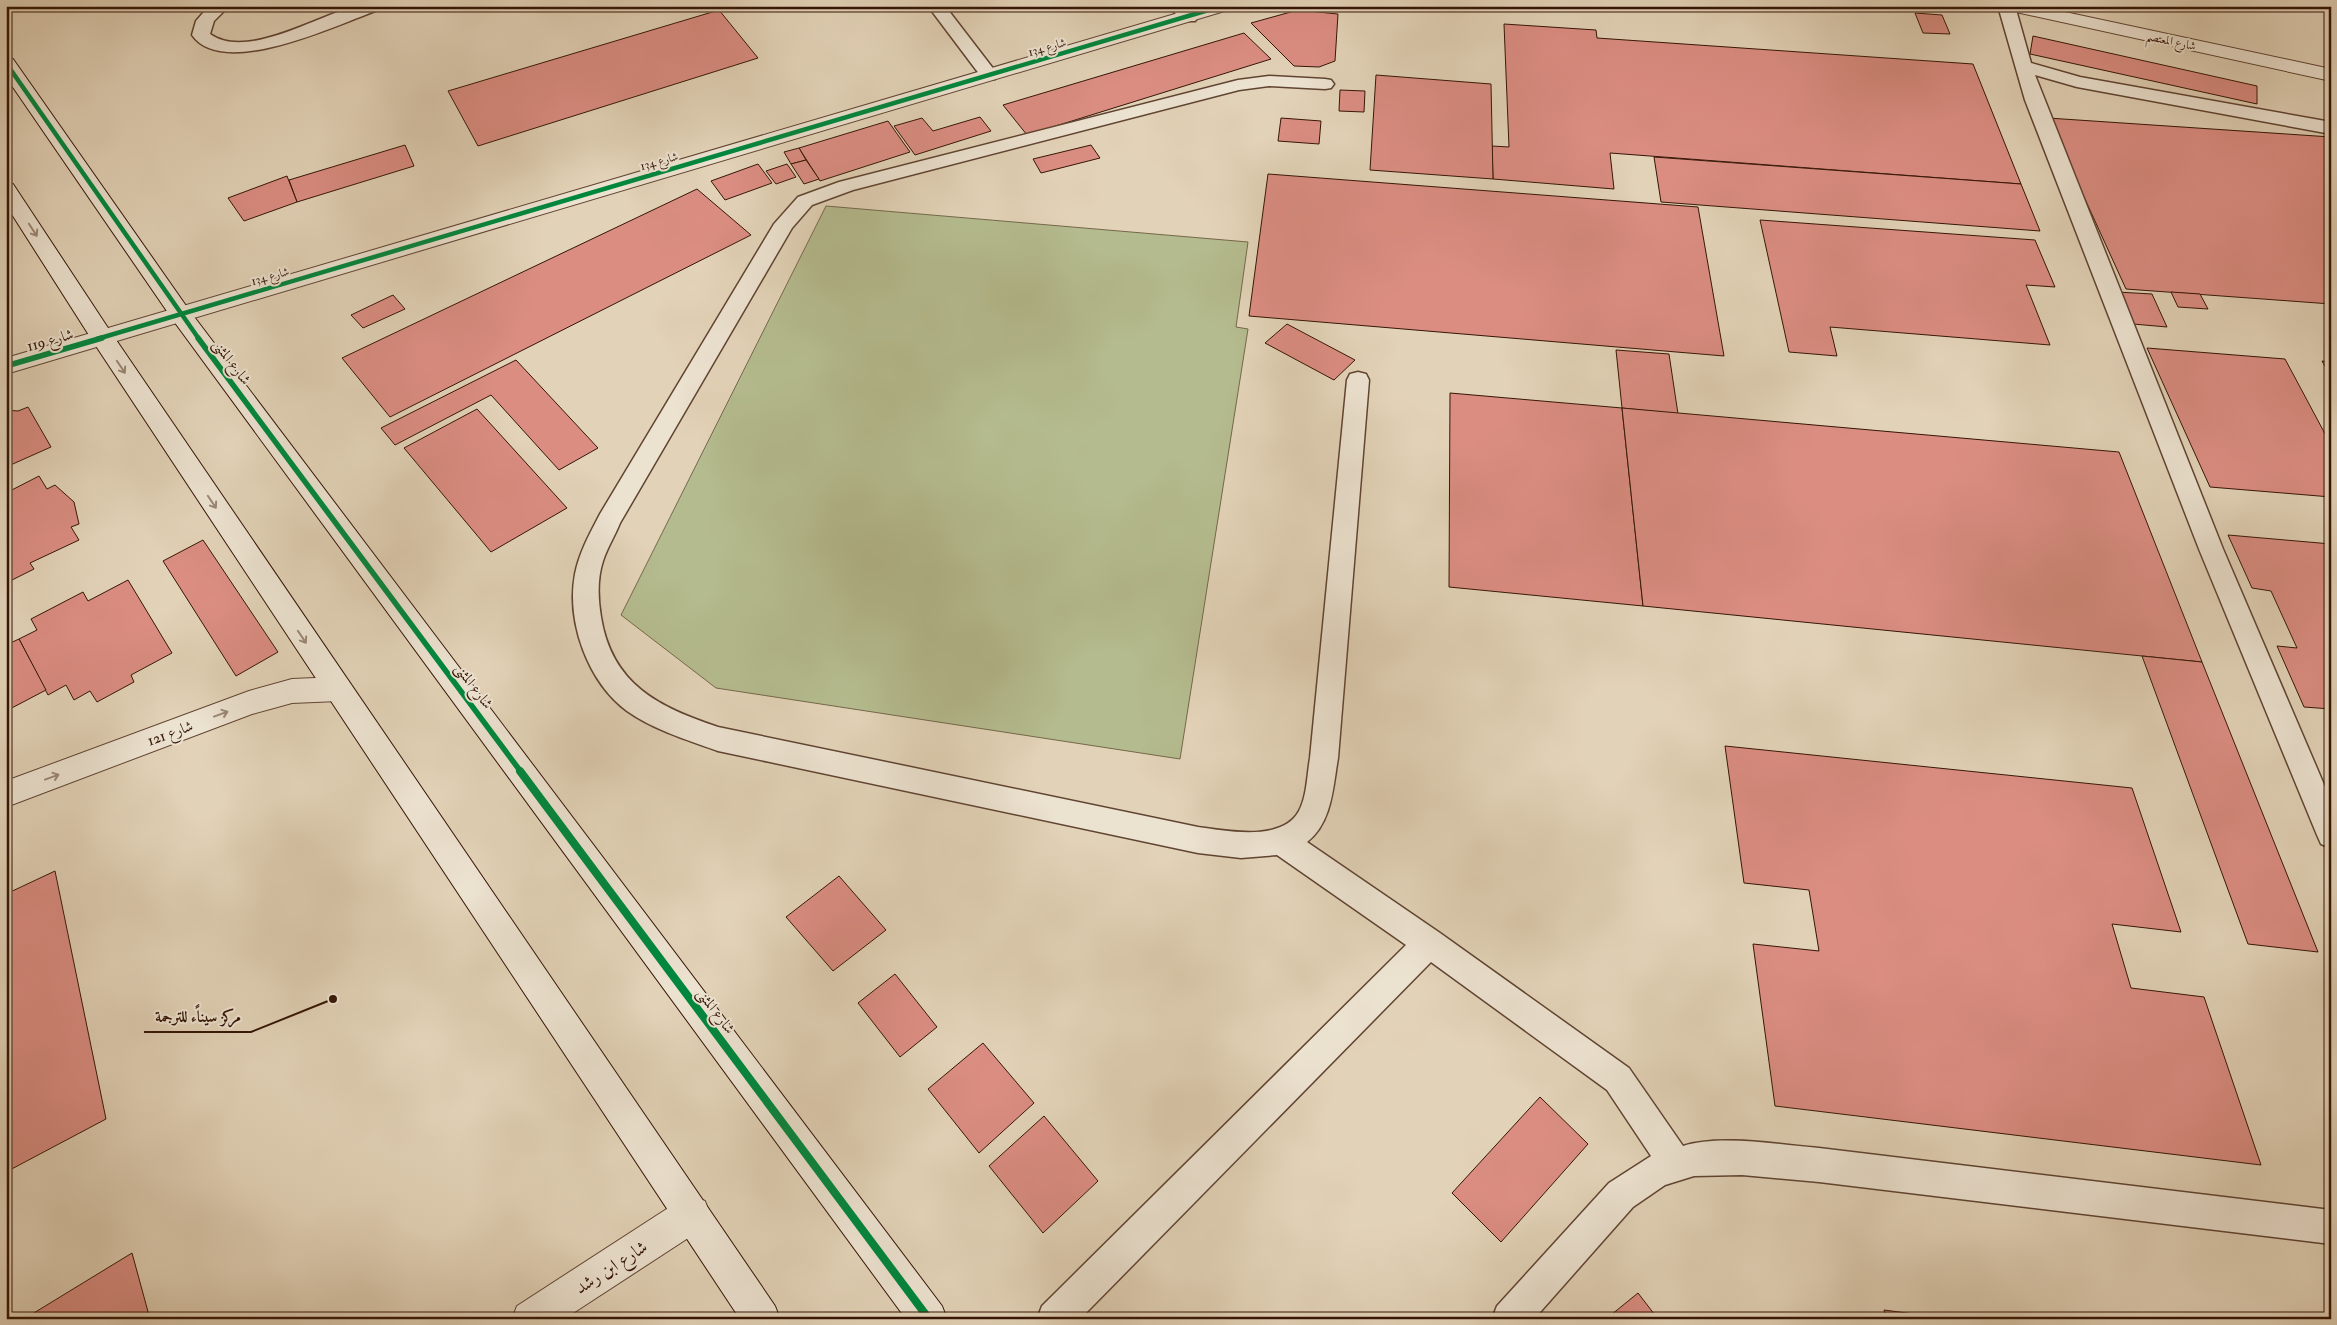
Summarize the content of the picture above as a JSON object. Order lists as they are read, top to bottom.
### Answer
{
  "streets": {
    "street": [
      "شارع المعتصم",
      "شارع 134",
      "شارع 119",
      "شارع المثنى",
      "شارع 121",
      "شارع ابن رشد"
    ]
  },
  "crossings": [
    ["شارع 134", "شارع 119"],
    ["شارع 134", "شارع المثنى"]
  ],
  "one_way": ["شارع 121"],
  "places": ["مركز سيناًء للترجمة"]
}
